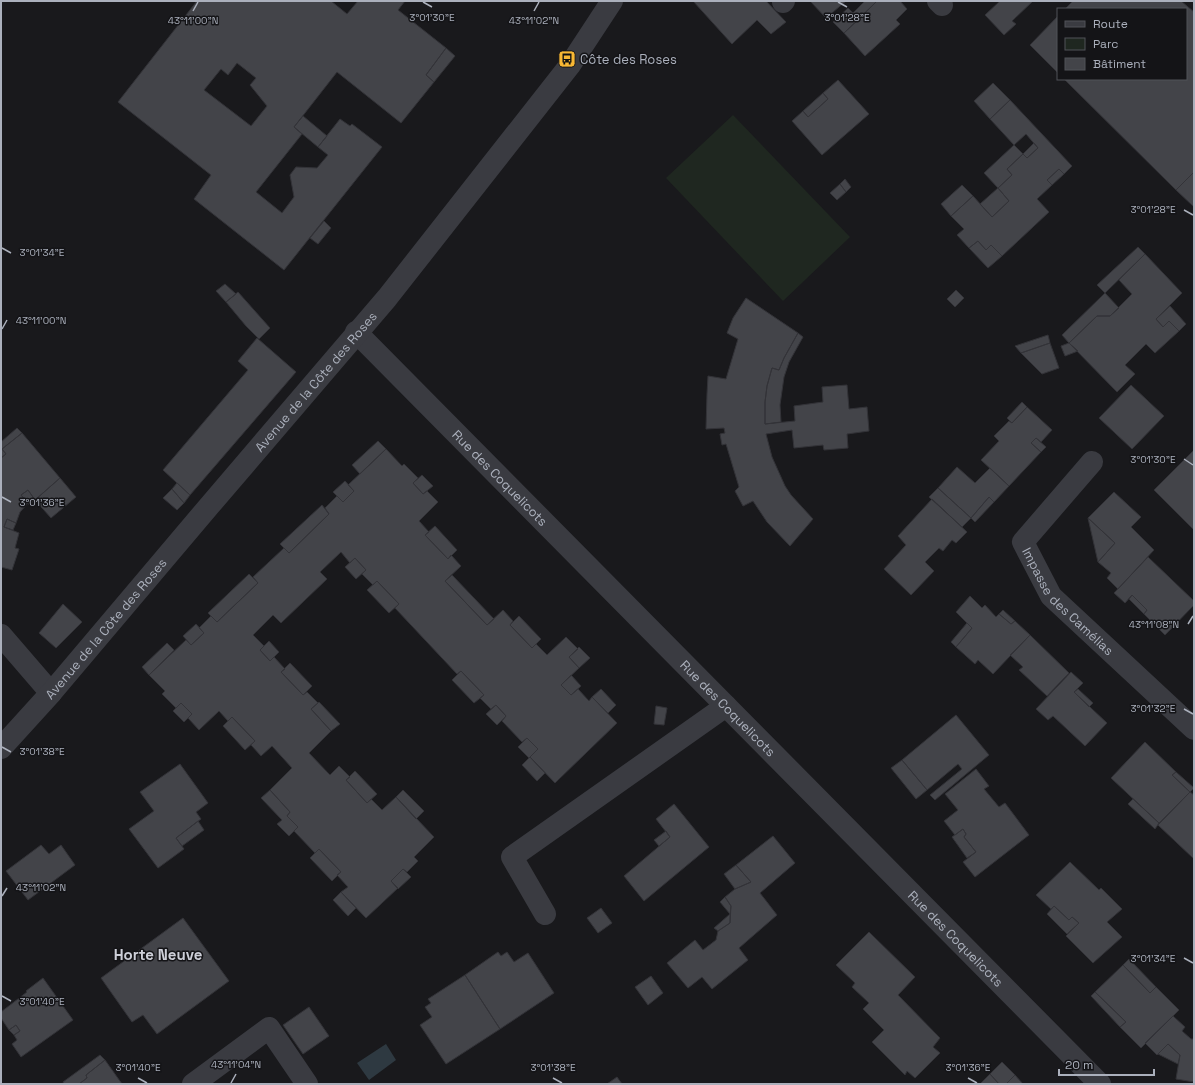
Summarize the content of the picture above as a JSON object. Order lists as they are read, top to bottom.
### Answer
{
  "streets": {
    "street": ["Avenue de la Côte des Roses", "Rue des Coquelicots", "Impasse des Camélias"]
  },
  "crossings": [
    ["Avenue de la Côte des Roses", "Rue des Coquelicots"]
  ],
  "districts": ["Horte Neuve"],
  "places": {
    "bus stop": ["Côte des Roses"]
  },
  "legend": ["Route", "Parc", "Bâtiment"],
  "scale_bar": "20 m",
  "coordinates": [
    "3°01'30\"E",
    "3°01'28\"E",
    "43°11'00\"N",
    "43°11'02\"N",
    "3°01'34\"E",
    "3°01'36\"E",
    "43°11'08\"N",
    "3°01'32\"E",
    "3°01'38\"E",
    "3°01'40\"E",
    "43°11'04\"N"
  ]
}
